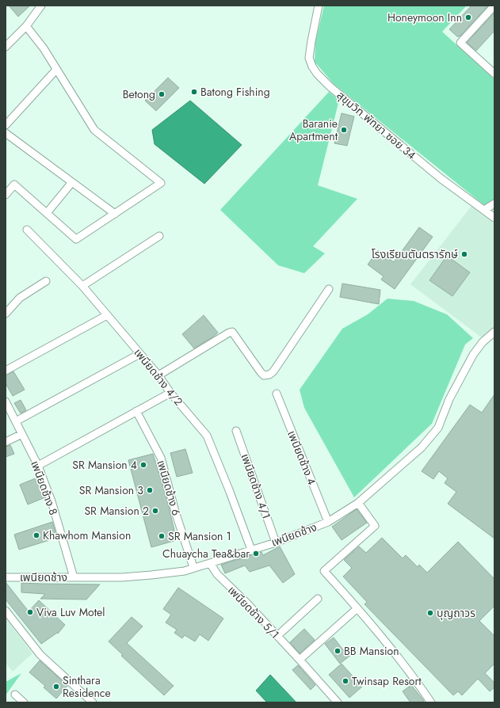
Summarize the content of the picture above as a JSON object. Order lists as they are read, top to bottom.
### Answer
{
  "streets": {
    "street": [
      "สุขุมวิท พัทยา ซอย 34",
      "เพนียดช้าง 4/2",
      "เพนียดช้าง 4",
      "เพนียดช้าง 4/1",
      "เพนียดช้าง 8",
      "เพนียดช้าง 6",
      "เพนียดช้าง",
      "เพนียดช้าง 5/1"
    ]
  },
  "crossings": [
    ["เพนียดช้าง 4/2", "เพนียดช้าง"],
    ["เพนียดช้าง 4", "เพนียดช้าง"],
    ["เพนียดช้าง 4/1", "เพนียดช้าง"],
    ["เพนียดช้าง 8", "เพนียดช้าง"],
    ["เพนียดช้าง 6", "เพนียดช้าง"],
    ["เพนียดช้าง", "เพนียดช้าง 5/1"]
  ],
  "places": [
    "Honeymoon Inn",
    "Batong Fishing",
    "Betong",
    "Baranie Apartment",
    "โรงเรียนตันตรารักษ์",
    "SR Mansion 4",
    "SR Mansion 3",
    "SR Mansion 2",
    "Khawhom Mansion",
    "SR Mansion 1",
    "Chuaycha Tea&bar",
    "Viva Luv Motel",
    "บุญถาวร",
    "BB Mansion",
    "Twinsap Resort",
    "Sinthara Residence"
  ]
}
